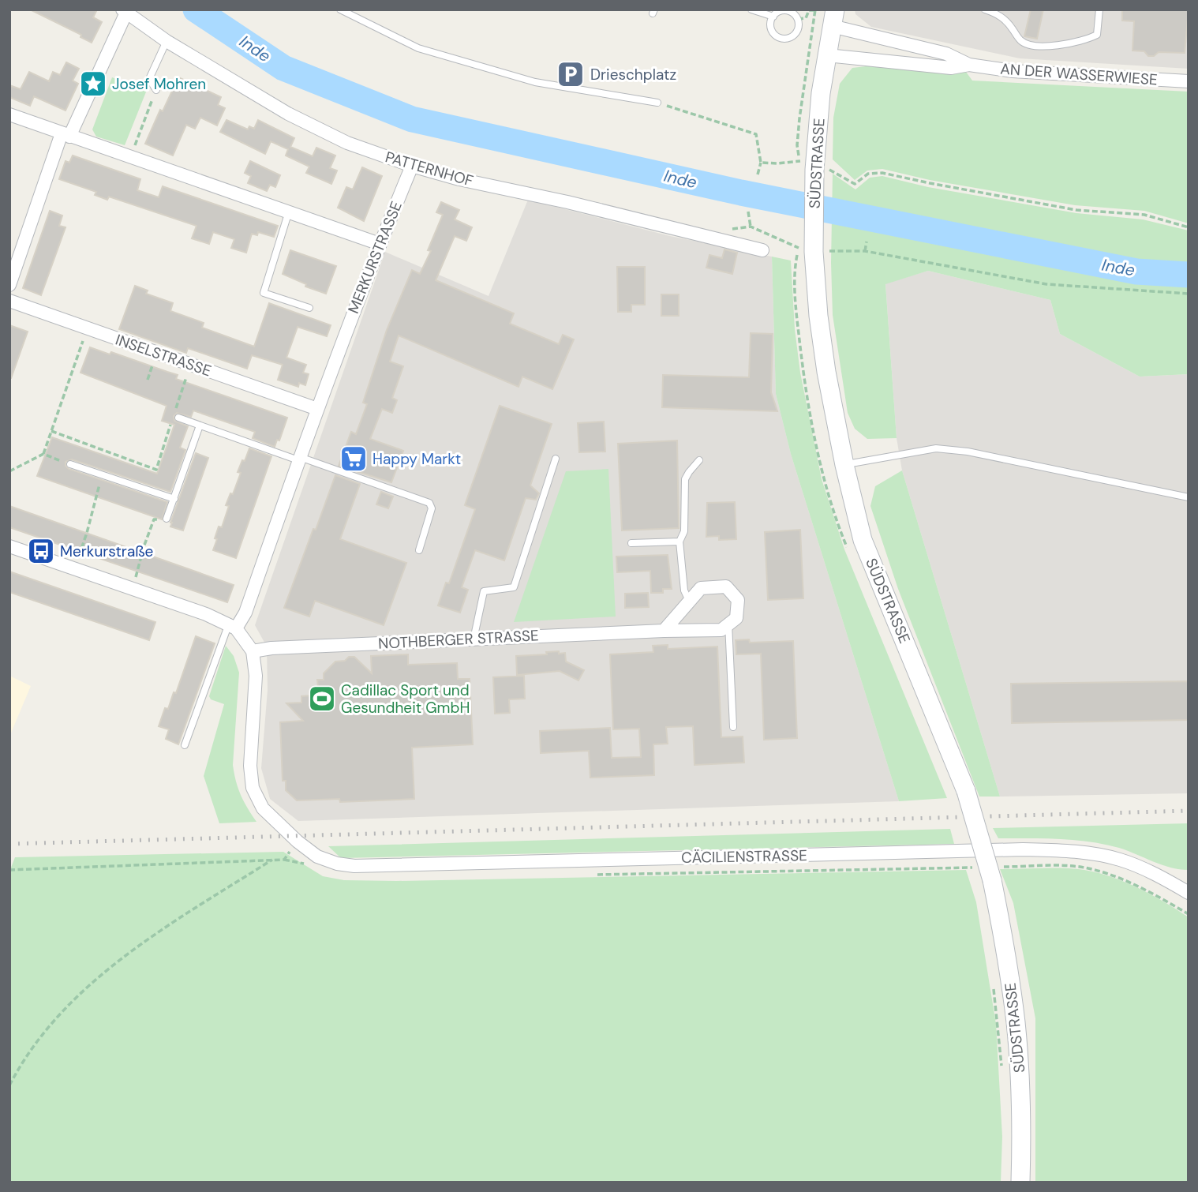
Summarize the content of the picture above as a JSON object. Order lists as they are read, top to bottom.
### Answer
{
  "streets": {
    "main road": ["SÜDSTRASSE"],
    "street": [
      "AN DER WASSERWIESE",
      "PATTERNHOF",
      "MERKURSTRASSE",
      "INSELSTRASSE",
      "NOTHBERGER STRASSE",
      "CÄCILIENSTRASSE"
    ]
  },
  "crossings": [
    ["AN DER WASSERWIESE", "SÜDSTRASSE"],
    ["PATTERNHOF", "MERKURSTRASSE"],
    ["MERKURSTRASSE", "INSELSTRASSE"]
  ],
  "water": ["Inde"],
  "places": {
    "parking": ["Drieschplatz"],
    "place": ["Josef Mohren"],
    "supermarket": ["Happy Markt"],
    "bus stop": ["Merkurstraße"],
    "sports": ["Cadillac Sport und Gesundheit GmbH"]
  }
}
